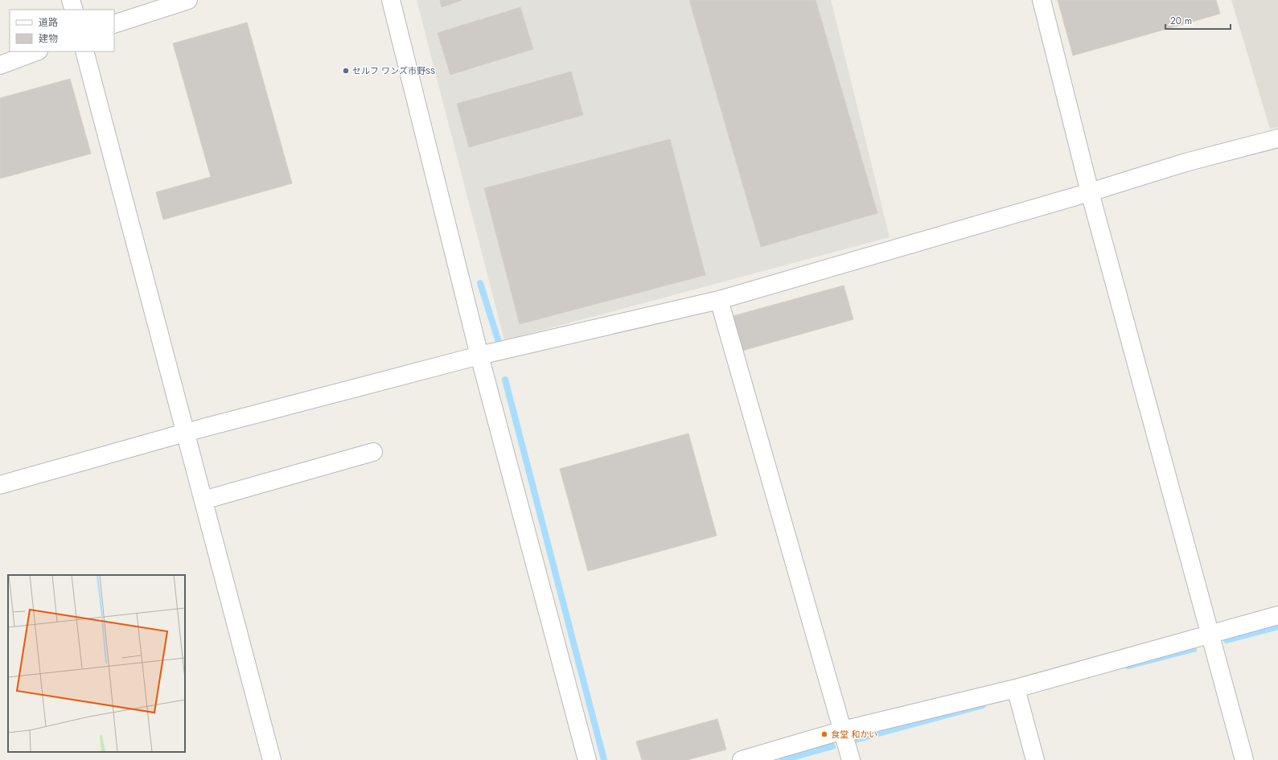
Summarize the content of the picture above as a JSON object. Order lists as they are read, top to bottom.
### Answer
{
  "places": ["セルフ ワンズ市野SS", "食堂 和かい"],
  "legend": ["道路", "建物"],
  "scale_bar": "20 m"
}
